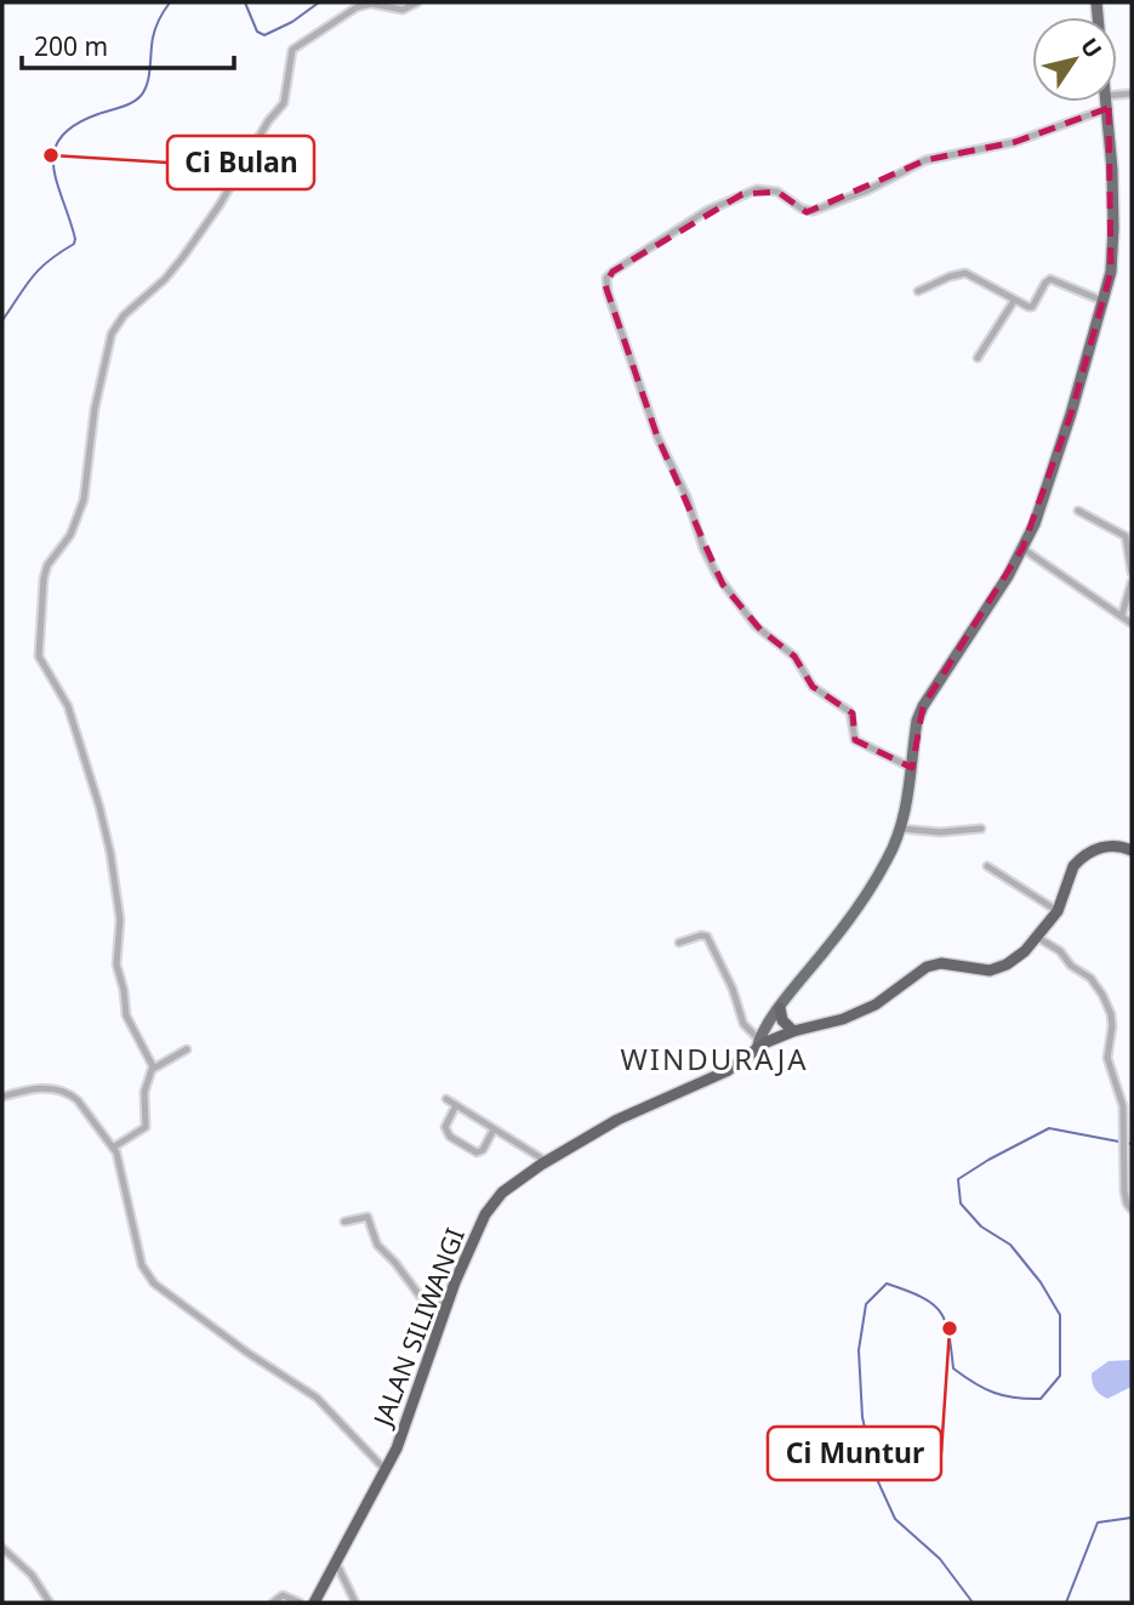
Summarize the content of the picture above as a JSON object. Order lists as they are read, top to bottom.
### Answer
{
  "streets": {
    "highway": ["JALAN SILIWANGI"]
  },
  "districts": ["WINDURAJA"],
  "places": ["Ci Bulan", "Ci Muntur"],
  "scale_bar": "200 m",
  "north": "top right"
}
